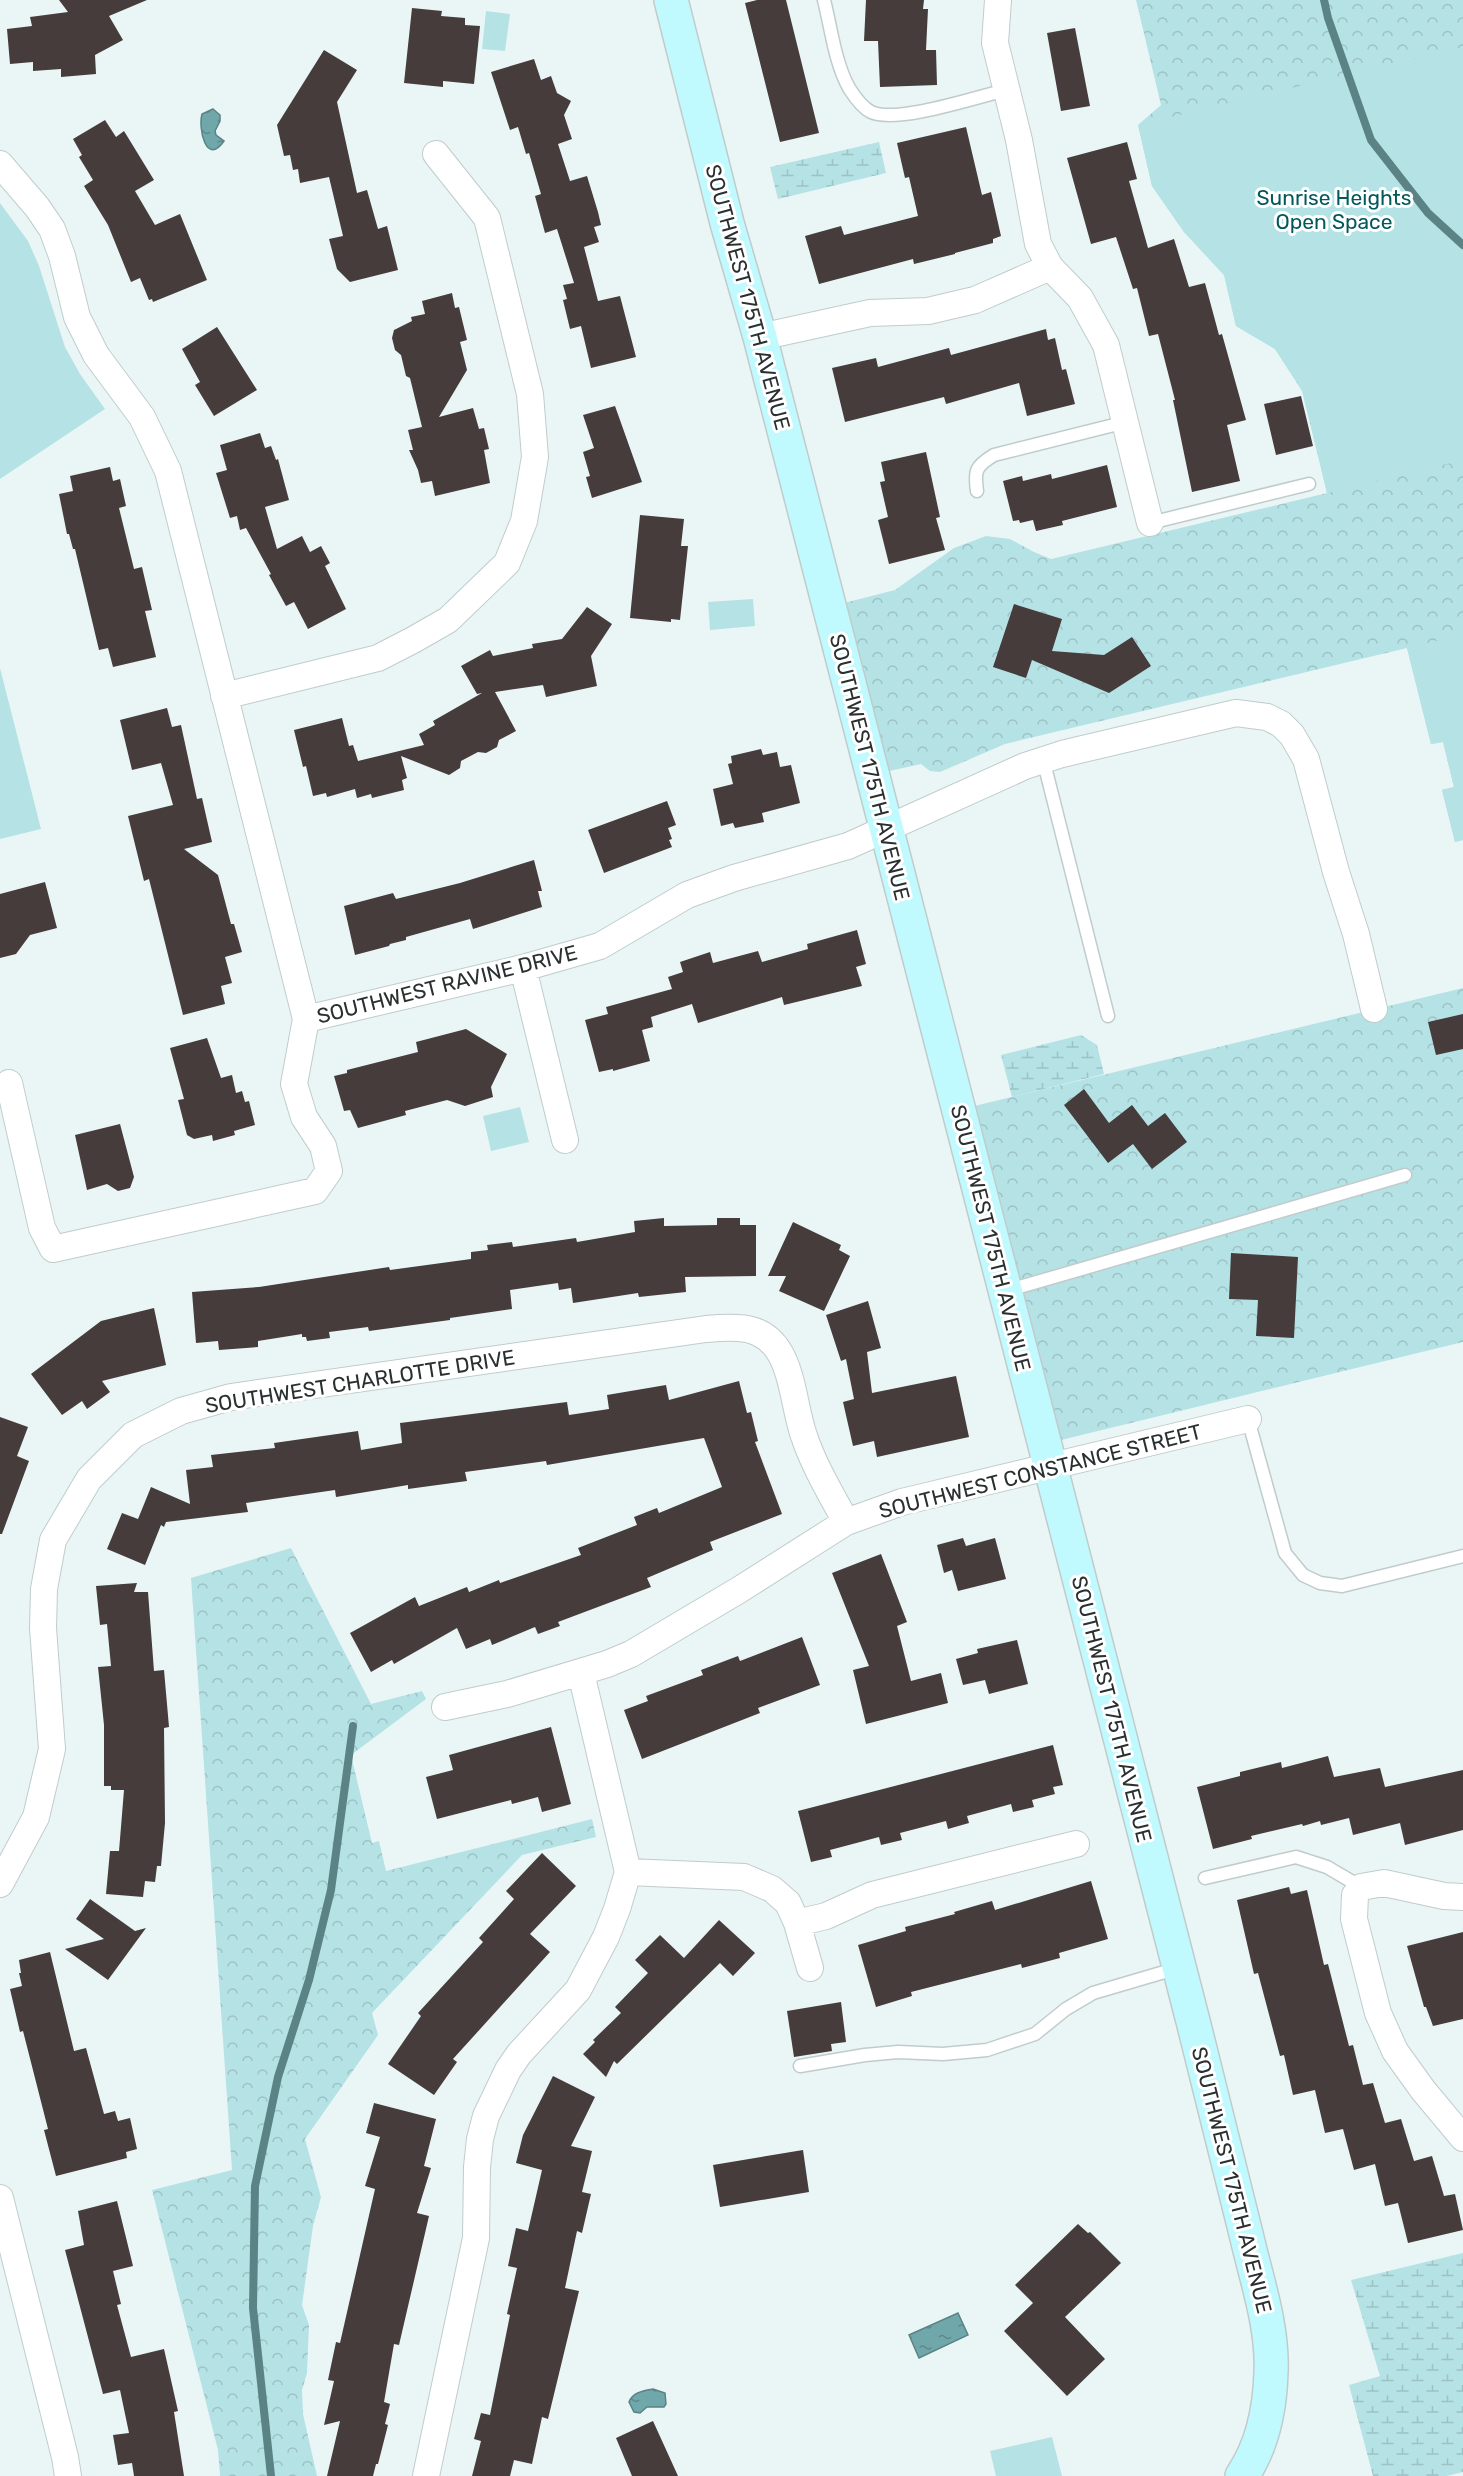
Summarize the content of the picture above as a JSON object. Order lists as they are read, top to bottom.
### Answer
{
  "streets": {
    "main road": ["SOUTHWEST 175TH AVENUE"],
    "street": ["SOUTHWEST RAVINE DRIVE", "SOUTHWEST CHARLOTTE DRIVE", "SOUTHWEST CONSTANCE STREET"]
  },
  "crossings": [
    ["SOUTHWEST 175TH AVENUE", "SOUTHWEST RAVINE DRIVE"],
    ["SOUTHWEST 175TH AVENUE", "SOUTHWEST CONSTANCE STREET"],
    ["SOUTHWEST CHARLOTTE DRIVE", "SOUTHWEST CONSTANCE STREET"]
  ],
  "parks": ["Sunrise Heights Open Space"]
}
